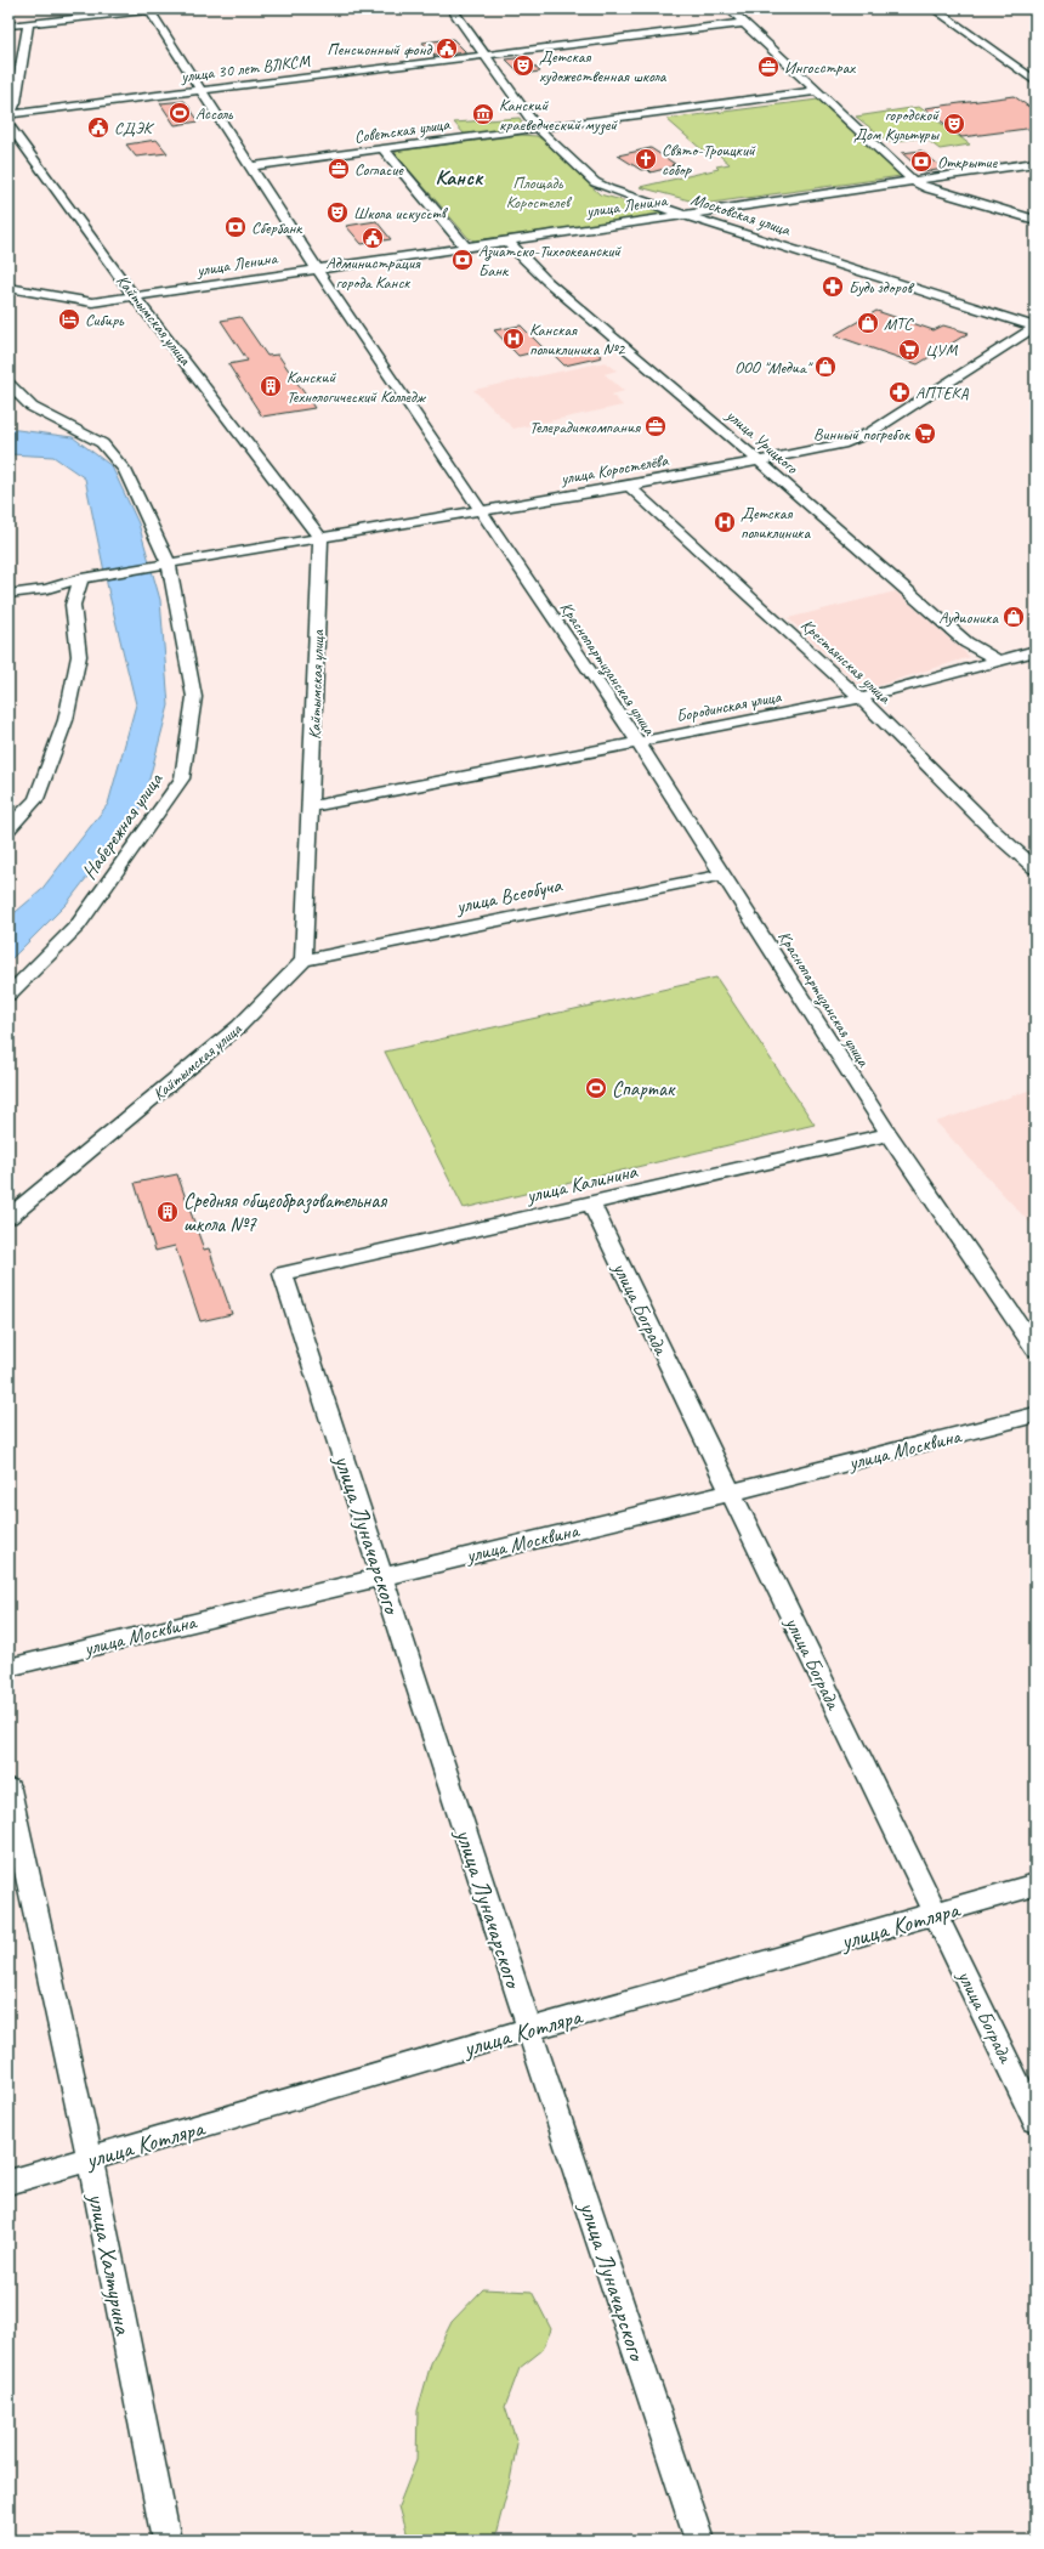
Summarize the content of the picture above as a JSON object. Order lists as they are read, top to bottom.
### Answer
{
  "streets": {
    "street": [
      "улица 30 лет ВЛКСМ",
      "Советская улица",
      "улица Ленина",
      "Московская улица",
      "Кайтымская улица",
      "улица Урицкого",
      "улица Коростелёва",
      "Крестьянская улица",
      "Краснопартизанская улица",
      "Бородинская улица",
      "Набережная улица",
      "улица Всеобуча",
      "улица Калинина",
      "улица Бограда",
      "улица Москвина",
      "улица Луначарского",
      "улица Котляра",
      "улица Халтурина"
    ]
  },
  "crossings": [
    ["улица 30 лет ВЛКСМ", "Московская улица"],
    ["улица 30 лет ВЛКСМ", "Кайтымская улица"],
    ["улица 30 лет ВЛКСМ", "Краснопартизанская улица"],
    ["Советская улица", "Московская улица"],
    ["Советская улица", "Краснопартизанская улица"],
    ["улица Ленина", "Московская улица"],
    ["улица Ленина", "Кайтымская улица"],
    ["улица Ленина", "улица Урицкого"],
    ["улица Ленина", "Краснопартизанская улица"],
    ["Московская улица", "улица Коростелёва"],
    ["Кайтымская улица", "улица Коростелёва"],
    ["Кайтымская улица", "Бородинская улица"],
    ["Кайтымская улица", "улица Всеобуча"],
    ["улица Урицкого", "улица Коростелёва"],
    ["улица Урицкого", "Бородинская улица"],
    ["улица Коростелёва", "Крестьянская улица"],
    ["улица Коростелёва", "Краснопартизанская улица"],
    ["улица Коростелёва", "Набережная улица"],
    ["Крестьянская улица", "Бородинская улица"],
    ["Краснопартизанская улица", "Бородинская улица"],
    ["Краснопартизанская улица", "улица Всеобуча"],
    ["Краснопартизанская улица", "улица Калинина"],
    ["улица Калинина", "улица Бограда"],
    ["улица Калинина", "улица Луначарского"],
    ["улица Бограда", "улица Москвина"],
    ["улица Бограда", "улица Котляра"],
    ["улица Москвина", "улица Луначарского"],
    ["улица Луначарского", "улица Котляра"],
    ["улица Котляра", "улица Халтурина"]
  ],
  "districts": ["Канск"],
  "parks": ["Площадь Коростелев"],
  "places": {
    "public building": ["Пенсионный фонд", "СДЭК", "Администрация города Канск"],
    "theatre": ["Детская художественная школа", "городской Дом Культуры", "Школа искусств"],
    "office": ["Ингосстрах", "Согласие", "Телерадиокомпания"],
    "sports": ["Ассоль", "Спартак"],
    "museum": ["Канский краеведческий музей"],
    "church": ["Свято-Троицкий собор"],
    "bank": ["Открытие", "Сбербанк", "Азиатско-Тихоокеанский Банк"],
    "pharmacy": ["Будь здоров", "АПТЕКА"],
    "hotel": ["Сибирь"],
    "shop": ["МТС", "ООО \"Медиа\"", "Аудионика"],
    "hospital": ["Канская поликлиника №2", "Детская поликлиника"],
    "supermarket": ["ЦУМ", "Винный погребок"],
    "building": ["Канский Технологический Колледж", "Средняя общеобразовательная школа №7"]
  }
}
